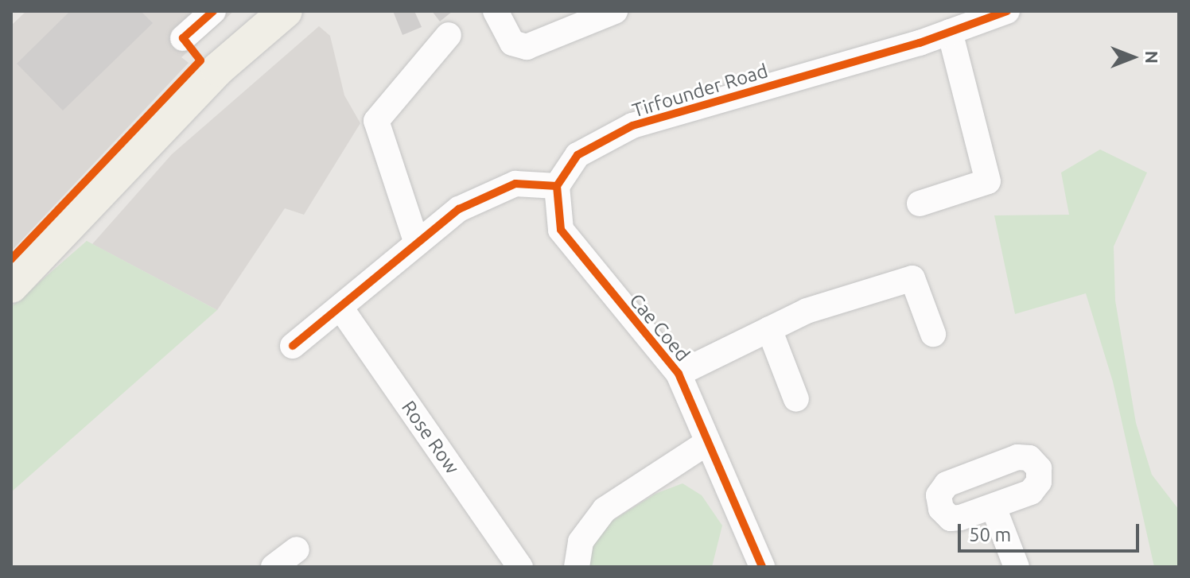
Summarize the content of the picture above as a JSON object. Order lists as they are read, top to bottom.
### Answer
{
  "streets": {
    "street": ["Tirfounder Road", "Cae Coed", "Rose Row"]
  },
  "crossings": [
    ["Tirfounder Road", "Cae Coed"]
  ],
  "scale_bar": "50 m",
  "north": "right"
}
